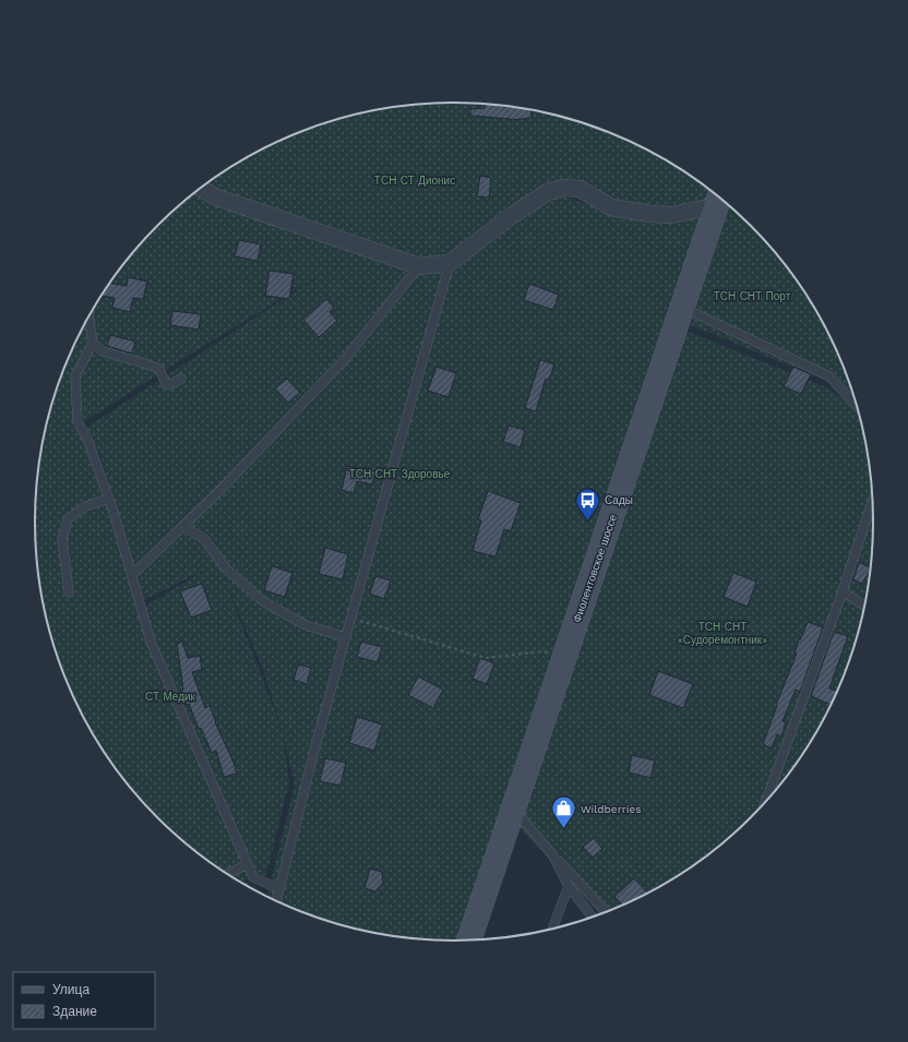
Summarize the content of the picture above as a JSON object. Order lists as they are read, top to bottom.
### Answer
{
  "streets": {
    "main road": ["Фиолентовское шоссе"]
  },
  "parks": [
    "ТСН СТ Дионис",
    "ТСН СНТ Порт",
    "ТСН СНТ Здоровье",
    "ТСН СНТ «Судоремонтник»",
    "СТ Медик"
  ],
  "places": {
    "bus stop": ["Сады"],
    "shop": ["Wildberries"]
  },
  "legend": ["Улица", "Здание"]
}
